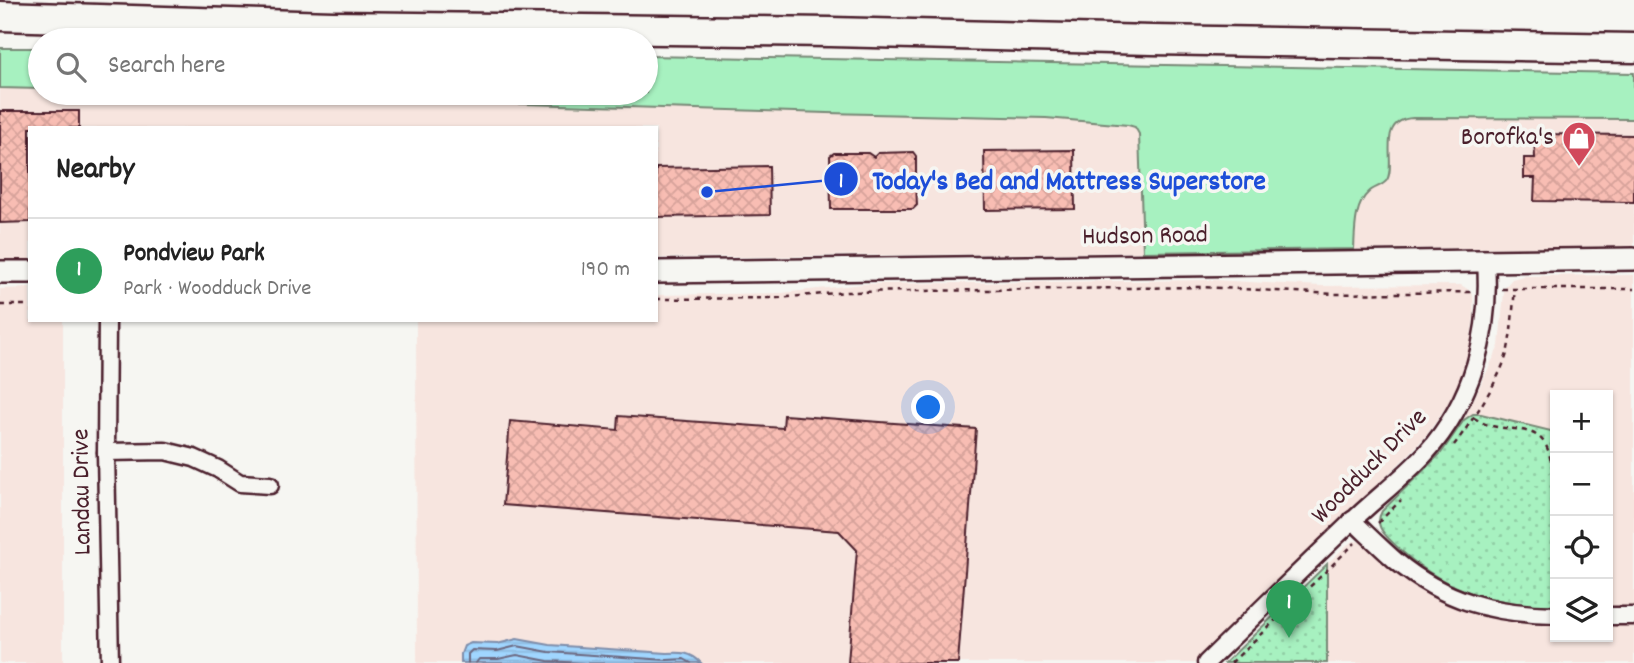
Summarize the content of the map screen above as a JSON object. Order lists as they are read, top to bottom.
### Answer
{
  "streets": {
    "street": ["Hudson Road", "Woodduck Drive", "Landau Drive"]
  },
  "crossings": [
    ["Hudson Road", "Woodduck Drive"]
  ],
  "places": {
    "shop": ["Borofka's"],
    "other": ["Today's Bed and Mattress Superstore"]
  },
  "page": {
    "search": "Search here",
    "heading": "Nearby",
    "list": [
      {
        "mark": "1",
        "name": "Pondview Park",
        "note": "Park · Woodduck Drive",
        "value": "190 m"
      }
    ],
    "map_buttons": ["+", "−"],
    "pins": "1"
  }
}
